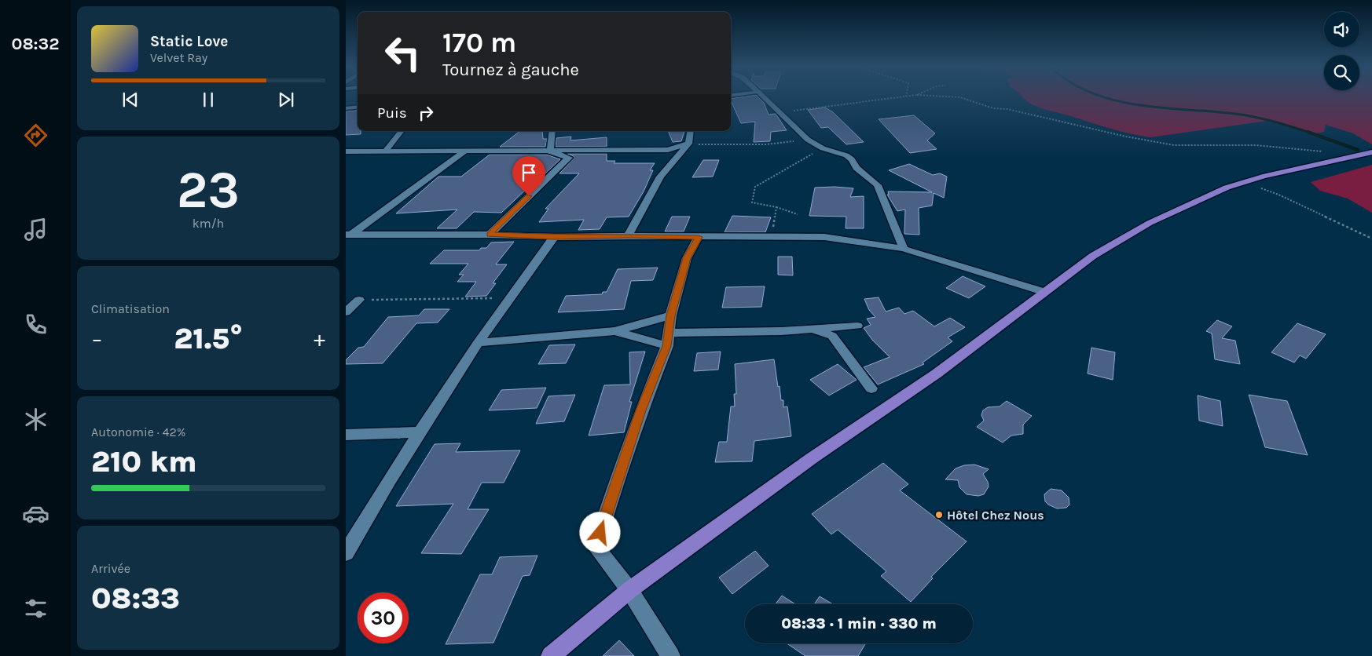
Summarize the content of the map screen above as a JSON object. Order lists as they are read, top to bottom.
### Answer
{
  "places": ["Hôtel Chez Nous"],
  "page": {
    "tabs": "08:32",
    "turn": ["170 m", "Tournez à gauche"],
    "song": ["Static Love", "Velvet Ray"],
    "then": "Puis",
    "tile": [
      ["23", "km/h"],
      "Climatisation",
      ["Autonomie · 42%", "210 km"],
      ["Arrivée", "08:33"]
    ],
    "heat": ["−", "21.5°", "+"],
    "limit": "30",
    "trip": "08:33 · 1 min · 330 m"
  }
}
